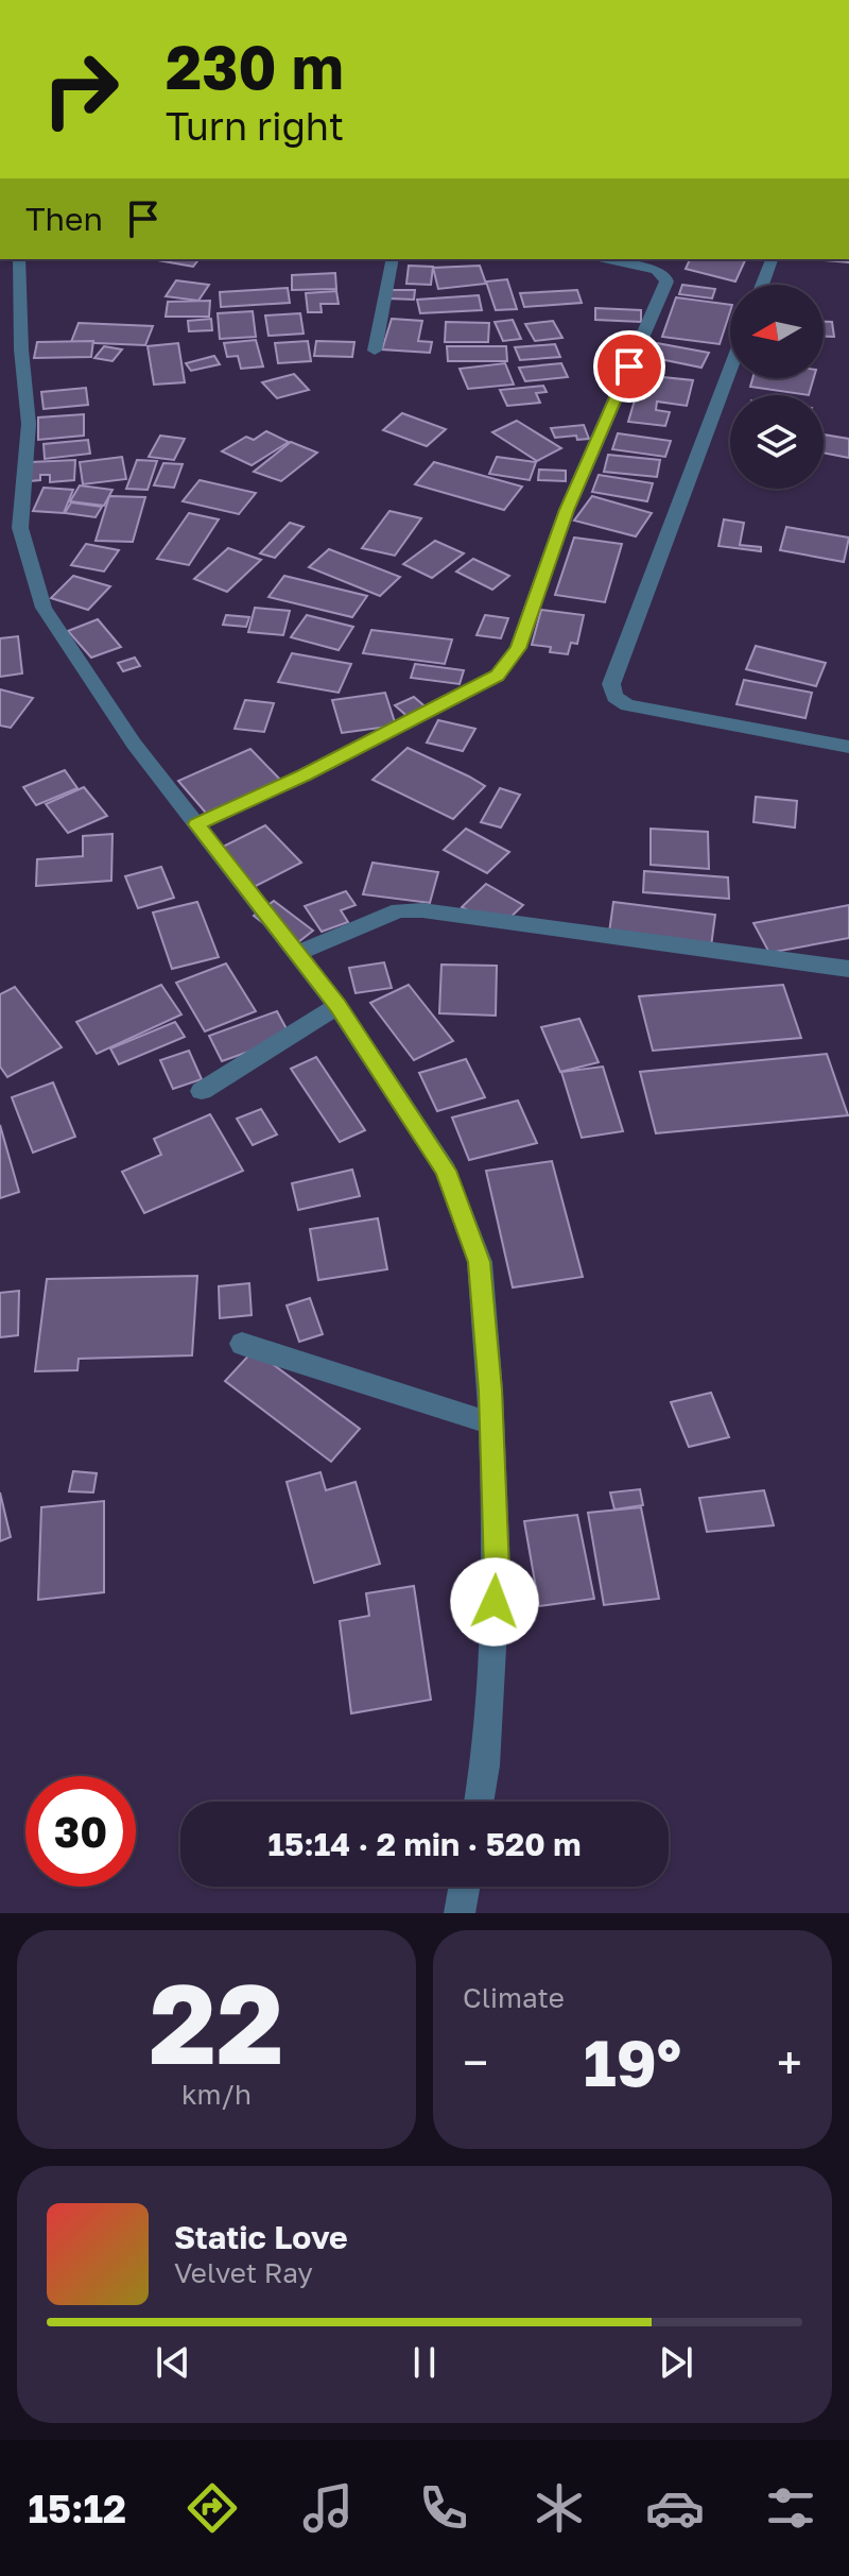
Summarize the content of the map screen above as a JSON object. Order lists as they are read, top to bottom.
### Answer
{
  "north": "left",
  "page": {
    "turn": ["230 m", "Turn right"],
    "then": "Then",
    "limit": "30",
    "trip": "15:14 · 2 min · 520 m",
    "tile": [
      ["22", "km/h"],
      "Climate"
    ],
    "heat": ["−", "19°", "+"],
    "song": ["Static Love", "Velvet Ray"],
    "tabs": "15:12"
  }
}
